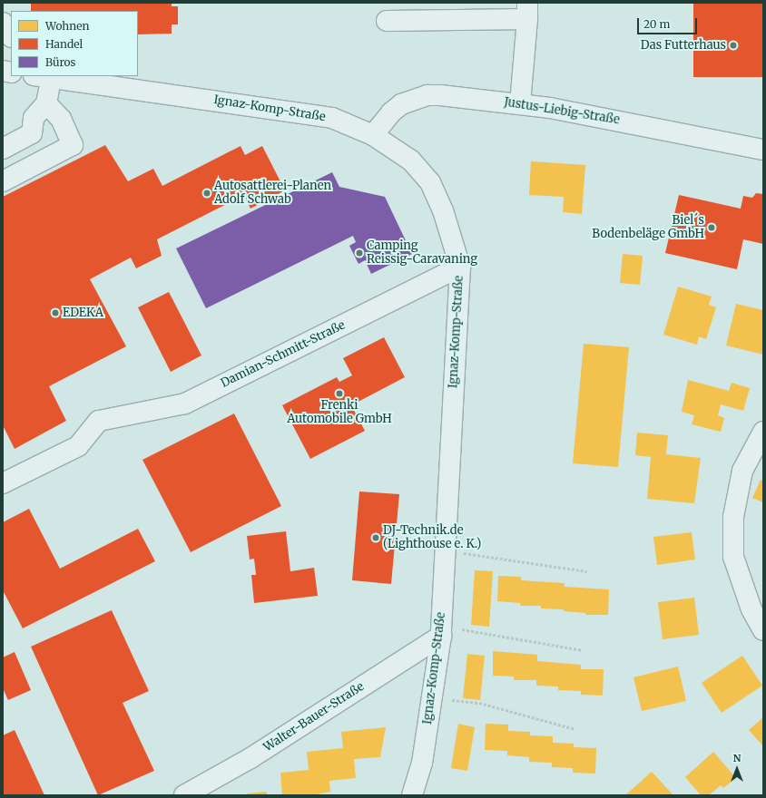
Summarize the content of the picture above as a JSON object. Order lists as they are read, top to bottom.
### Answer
{
  "streets": {
    "street": [
      "Ignaz-Komp-Straße",
      "Justus-Liebig-Straße",
      "Damian-Schmitt-Straße",
      "Walter-Bauer-Straße"
    ]
  },
  "crossings": [
    ["Ignaz-Komp-Straße", "Justus-Liebig-Straße"],
    ["Ignaz-Komp-Straße", "Damian-Schmitt-Straße"],
    ["Ignaz-Komp-Straße", "Walter-Bauer-Straße"]
  ],
  "places": [
    "Das Futterhaus",
    "Autosattlerei-Planen Adolf Schwab",
    "Biel´s Bodenbeläge GmbH",
    "Camping Reissig-Caravaning",
    "EDEKA",
    "Frenki Automobile GmbH",
    "DJ-Technik.de (Lighthouse e. K.)"
  ],
  "legend": ["Wohnen", "Handel", "Büros"],
  "scale_bar": "20 m",
  "north": "top"
}
